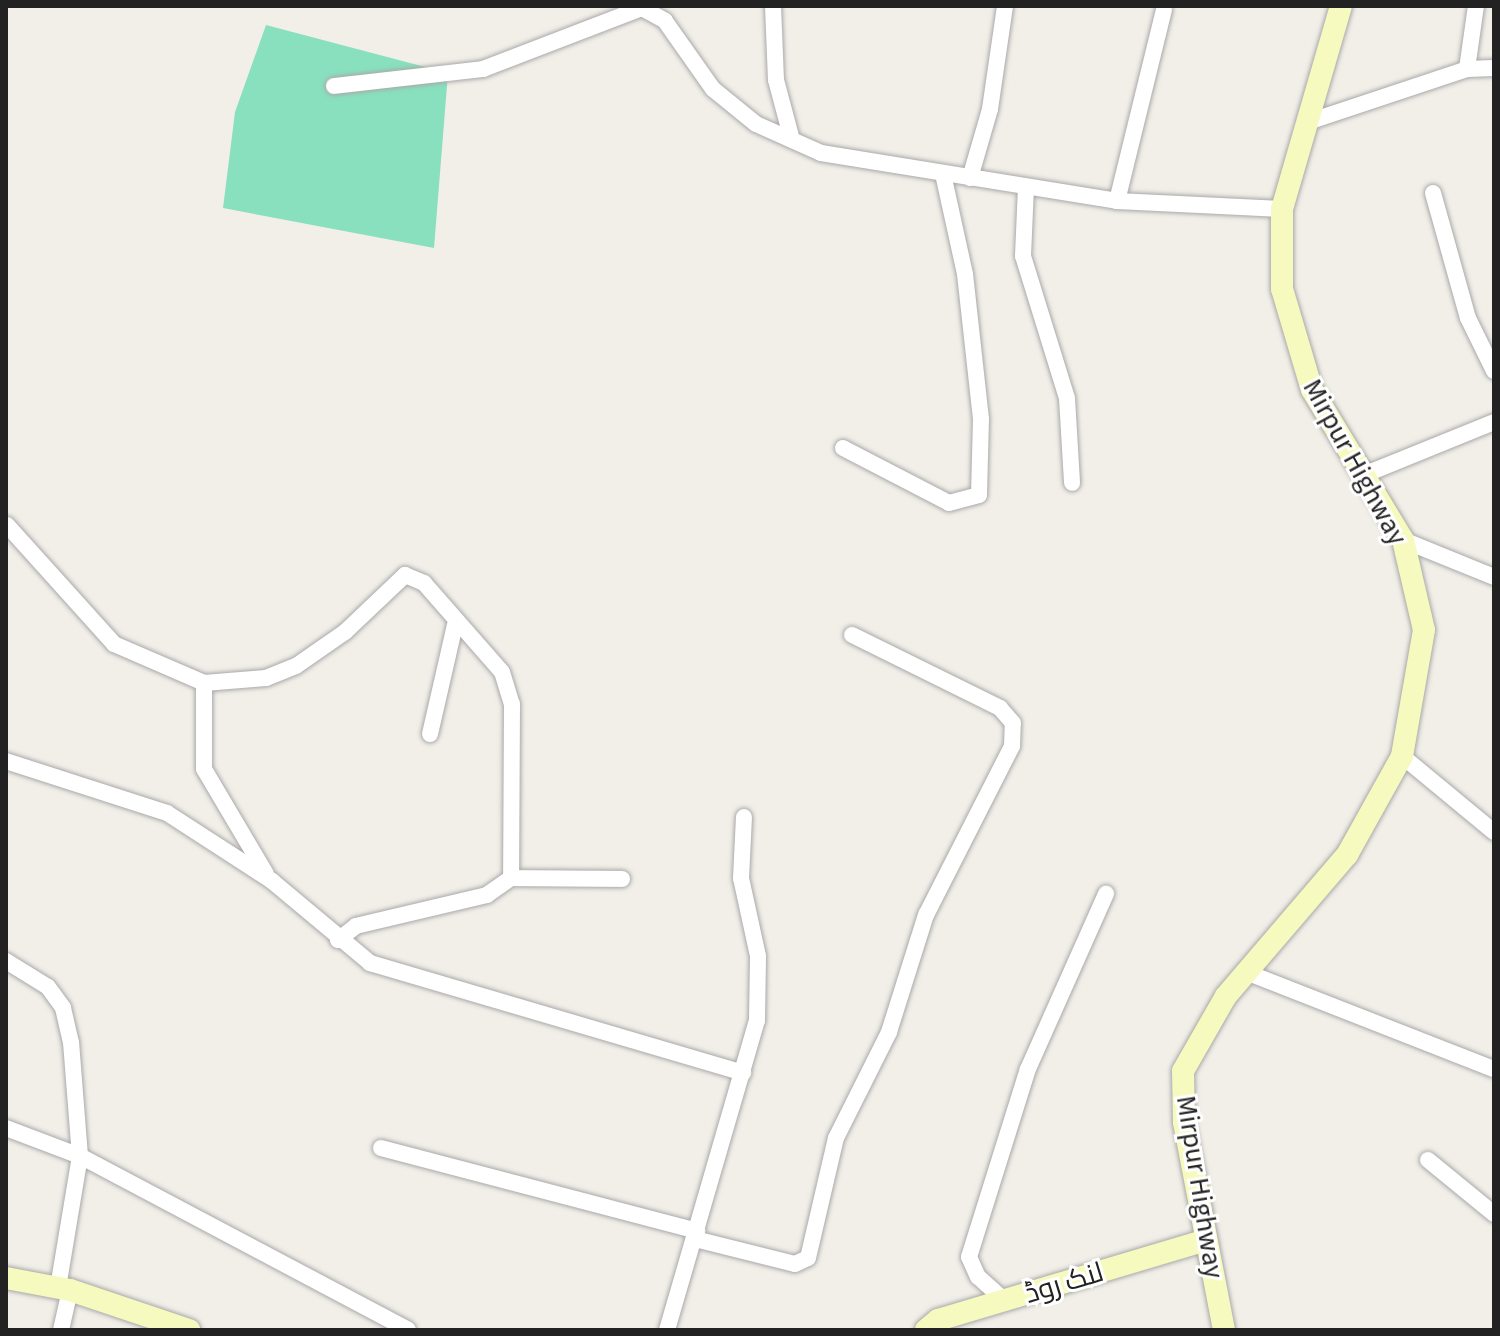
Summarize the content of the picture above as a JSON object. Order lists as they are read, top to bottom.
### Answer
{
  "streets": {
    "main road": ["Mirpur Highway", "لنک روڈ"]
  },
  "crossings": [
    ["Mirpur Highway", "لنک روڈ"]
  ]
}
